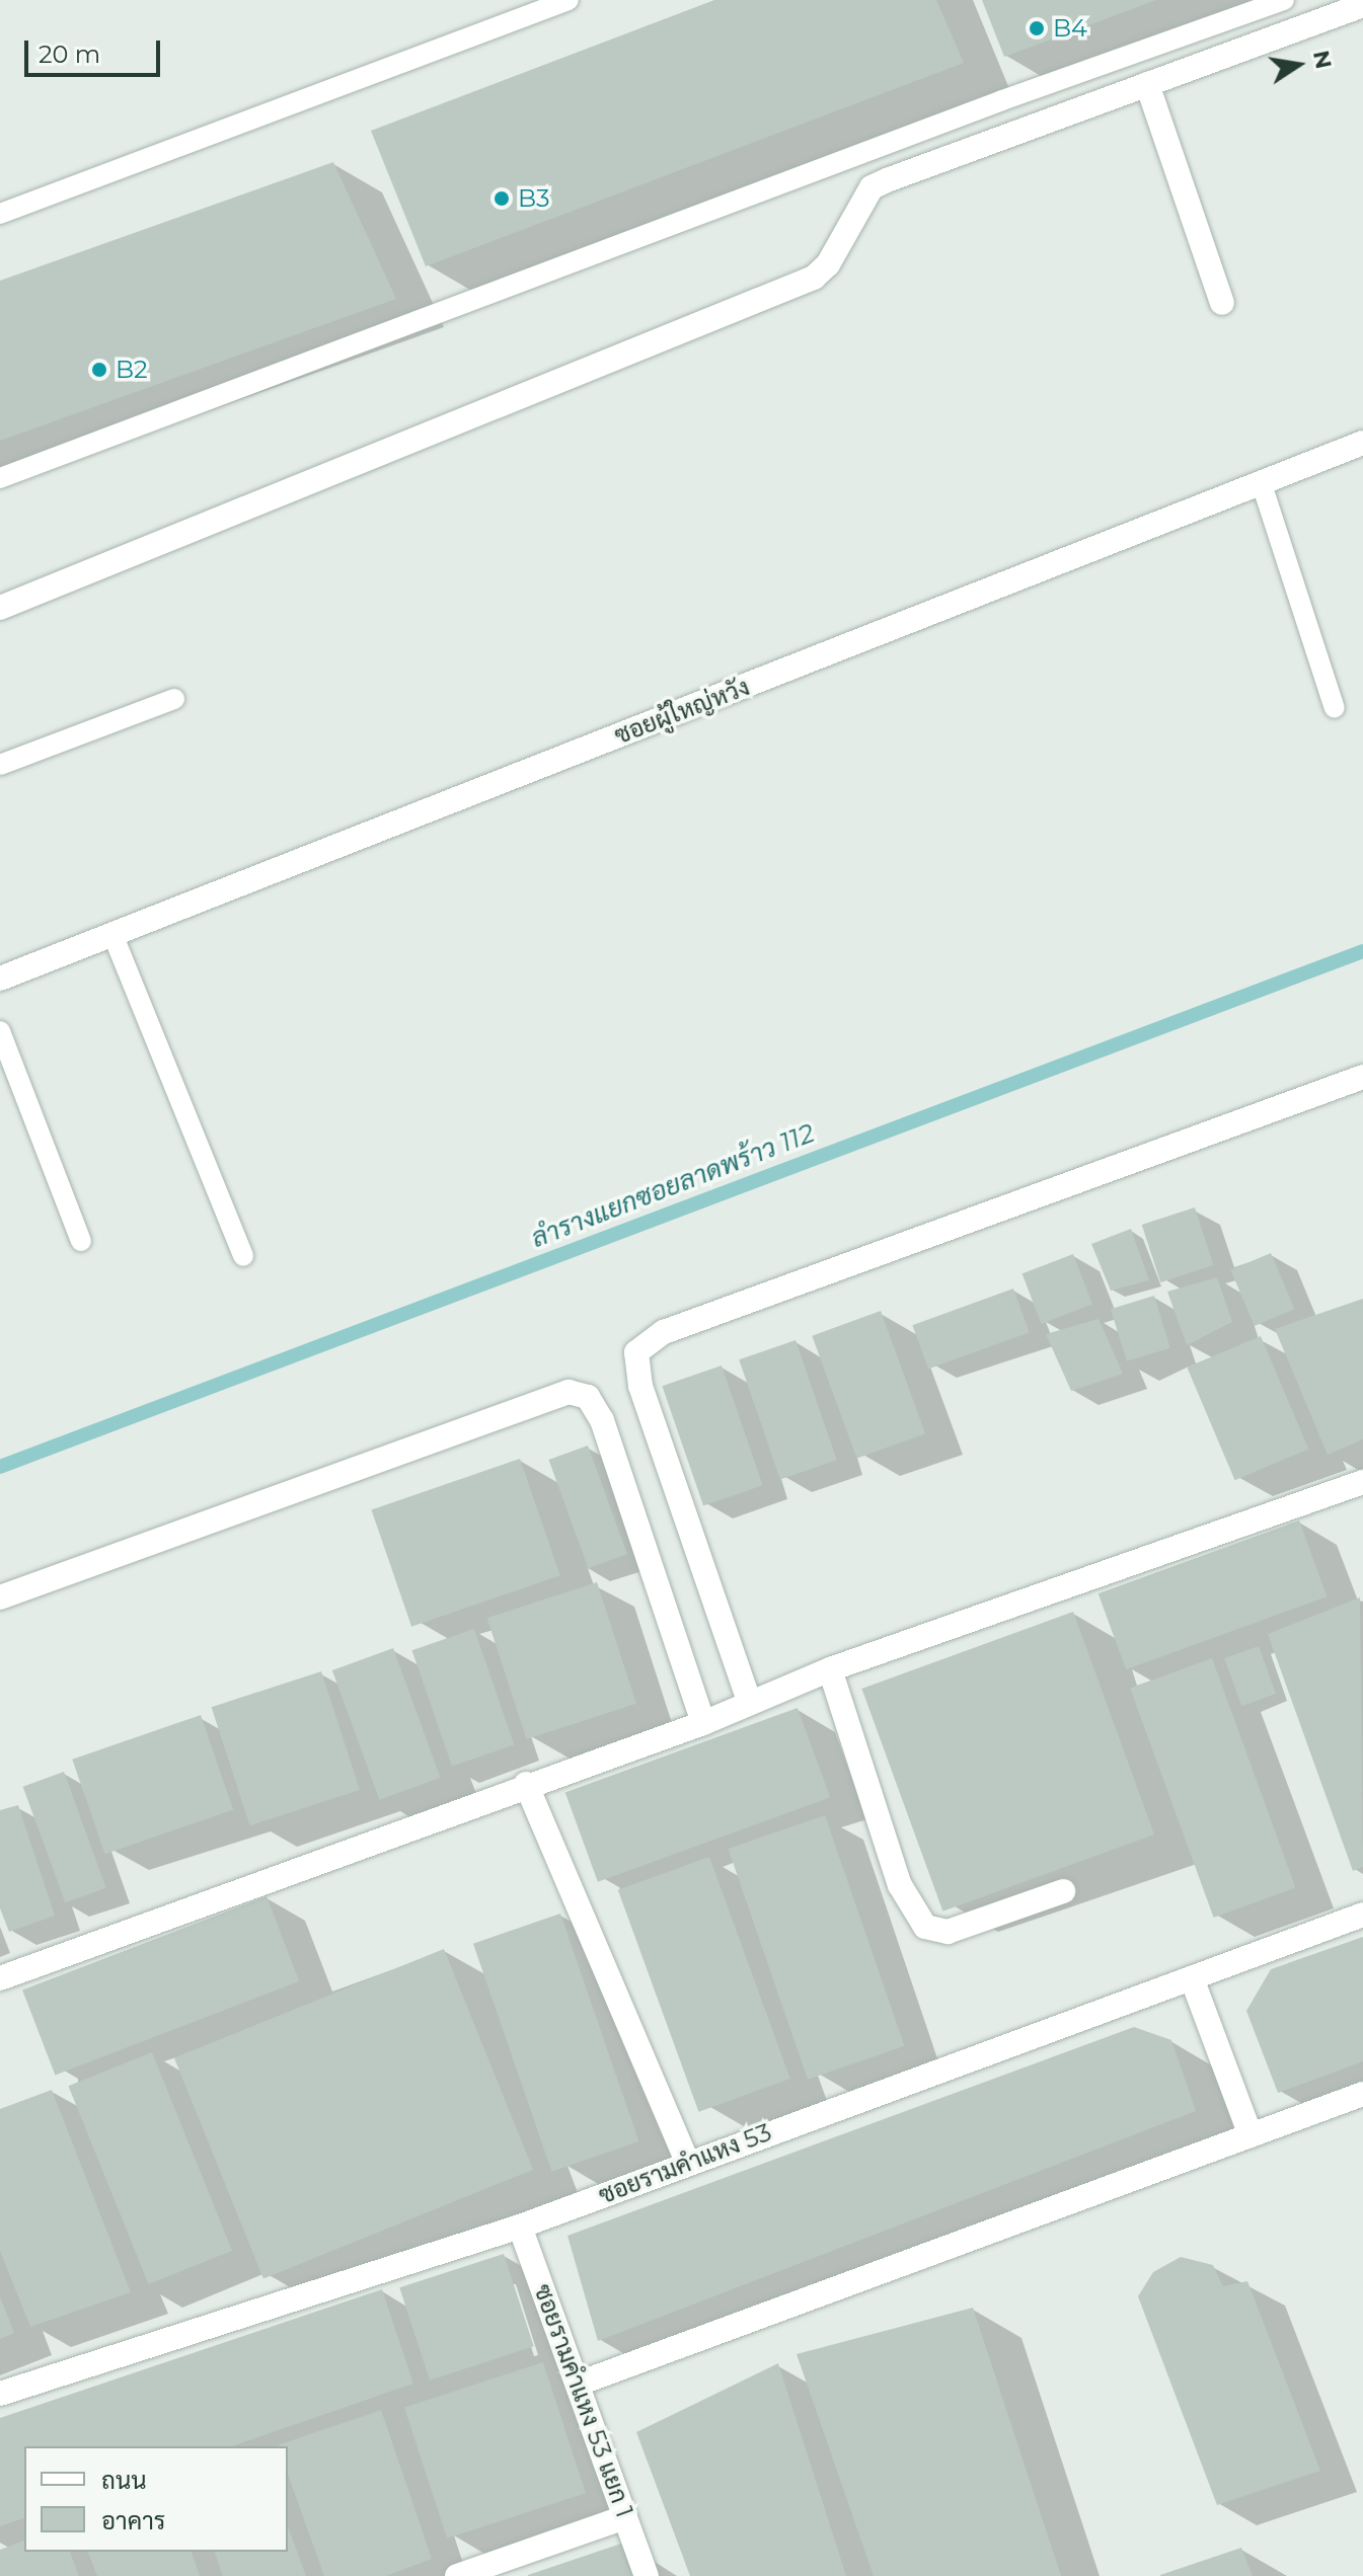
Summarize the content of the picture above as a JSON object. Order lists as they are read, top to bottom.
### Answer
{
  "streets": {
    "street": ["ซอยผู้ใหญ่หวัง", "ซอยรามคำแหง 53", "ซอยรามคำแหง 53 แยก 1"]
  },
  "crossings": [
    ["ซอยรามคำแหง 53", "ซอยรามคำแหง 53 แยก 1"]
  ],
  "water": ["ลำรางแยกซอยลาดพร้าว 112"],
  "places": ["B4", "B3", "B2"],
  "legend": ["ถนน", "อาคาร"],
  "scale_bar": "20 m",
  "north": "right"
}
